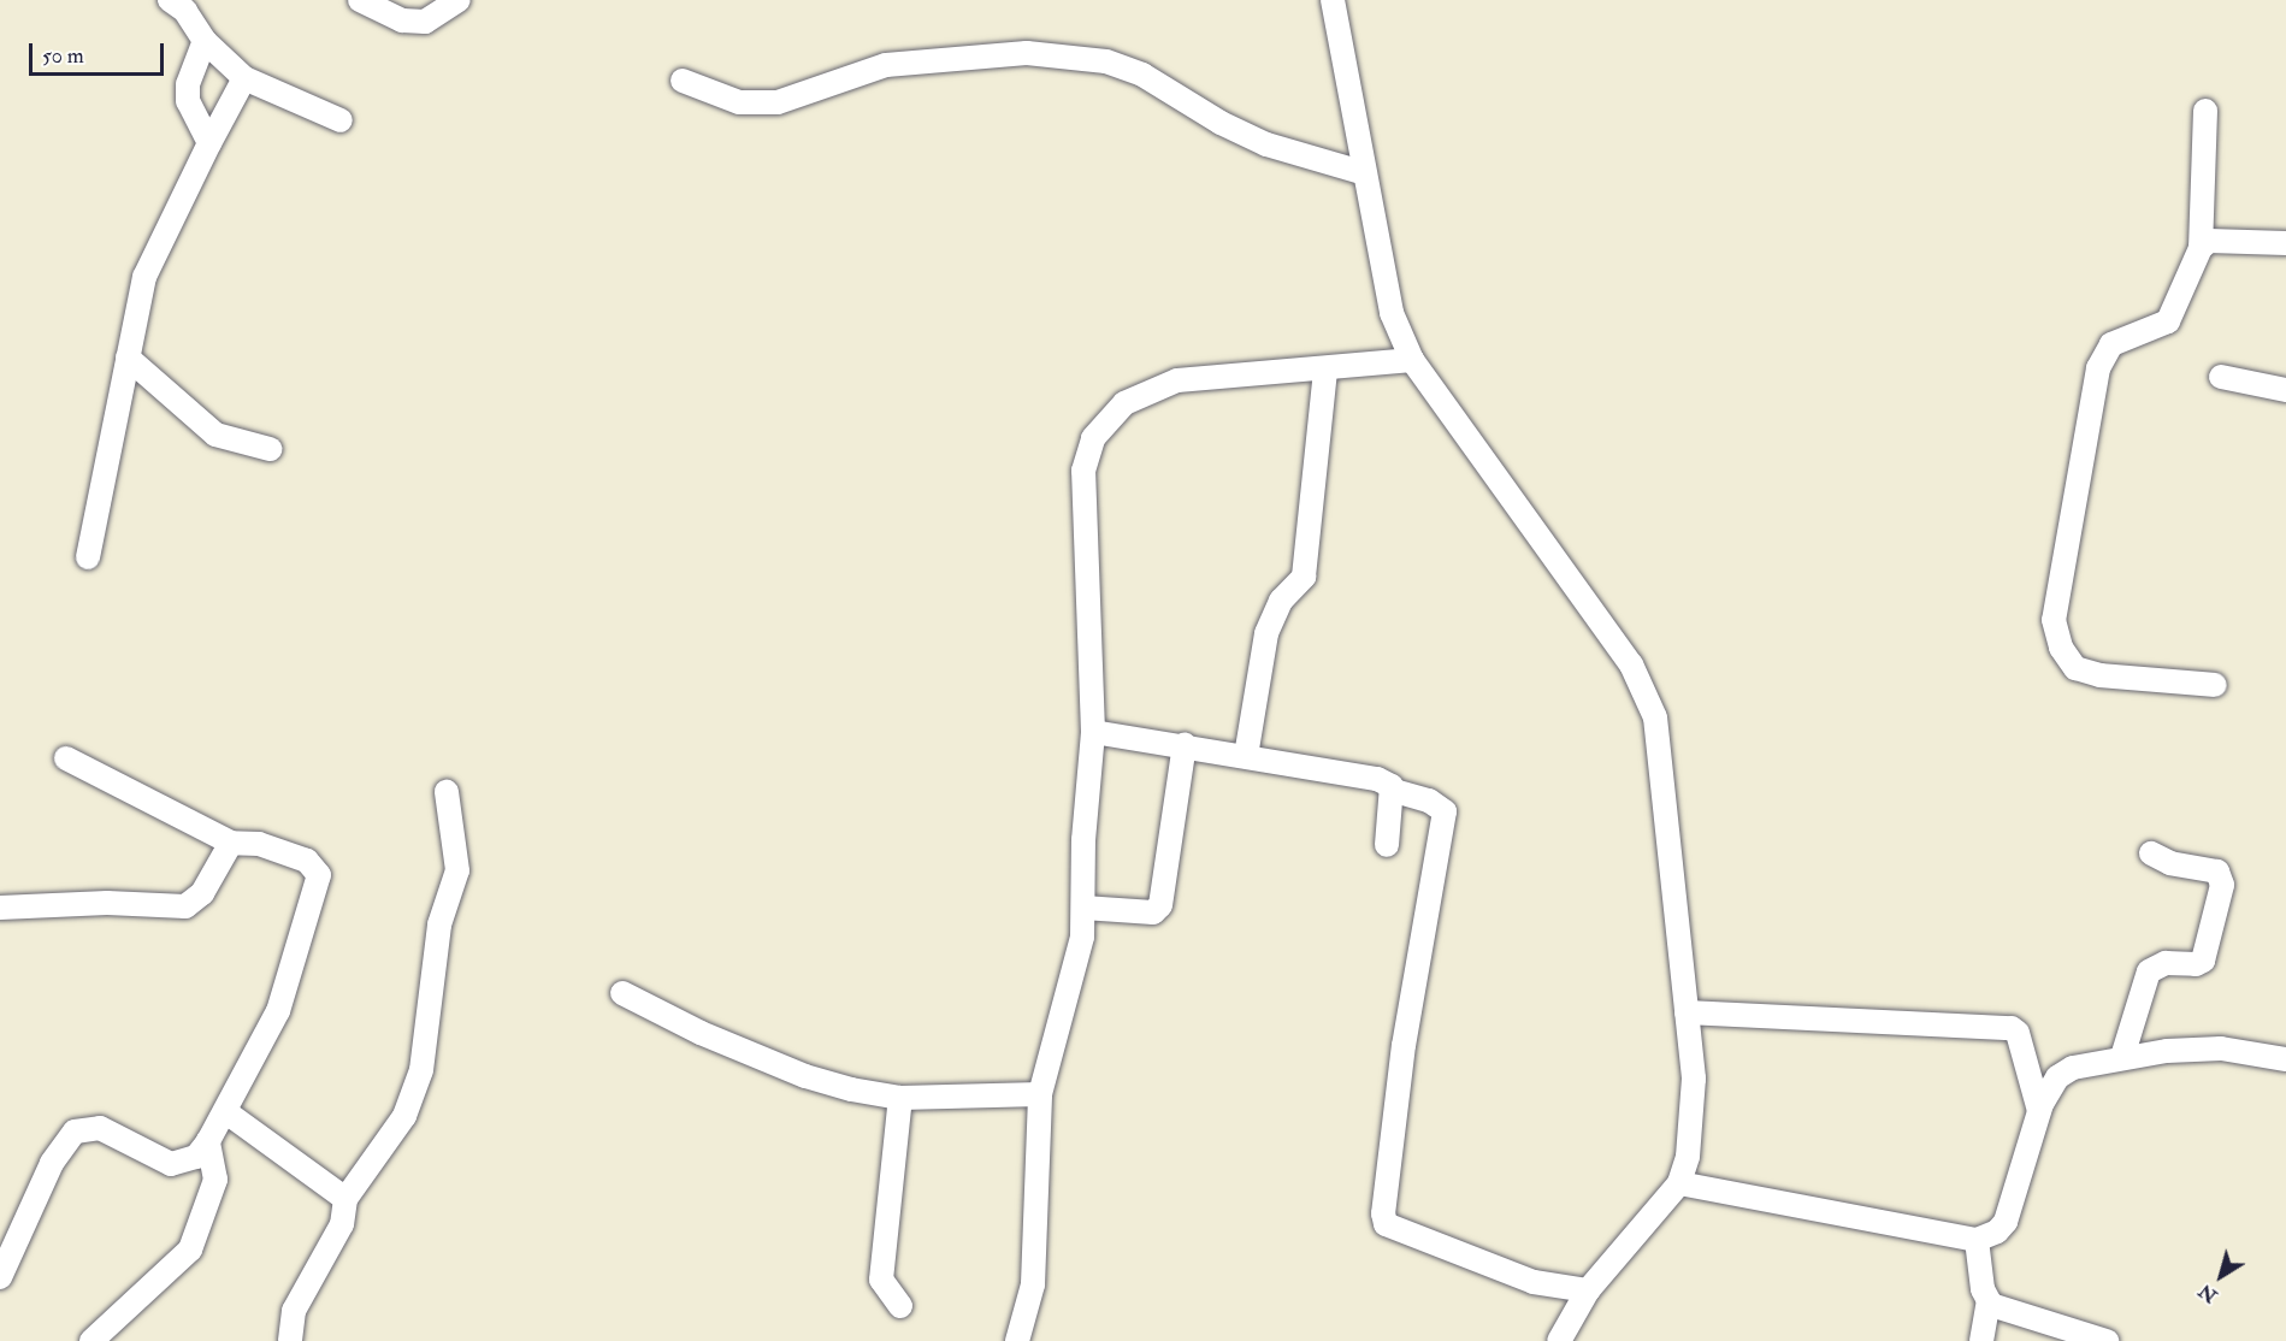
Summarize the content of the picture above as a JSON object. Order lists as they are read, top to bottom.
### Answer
{
  "scale_bar": "50 m",
  "north": "bottom left"
}
